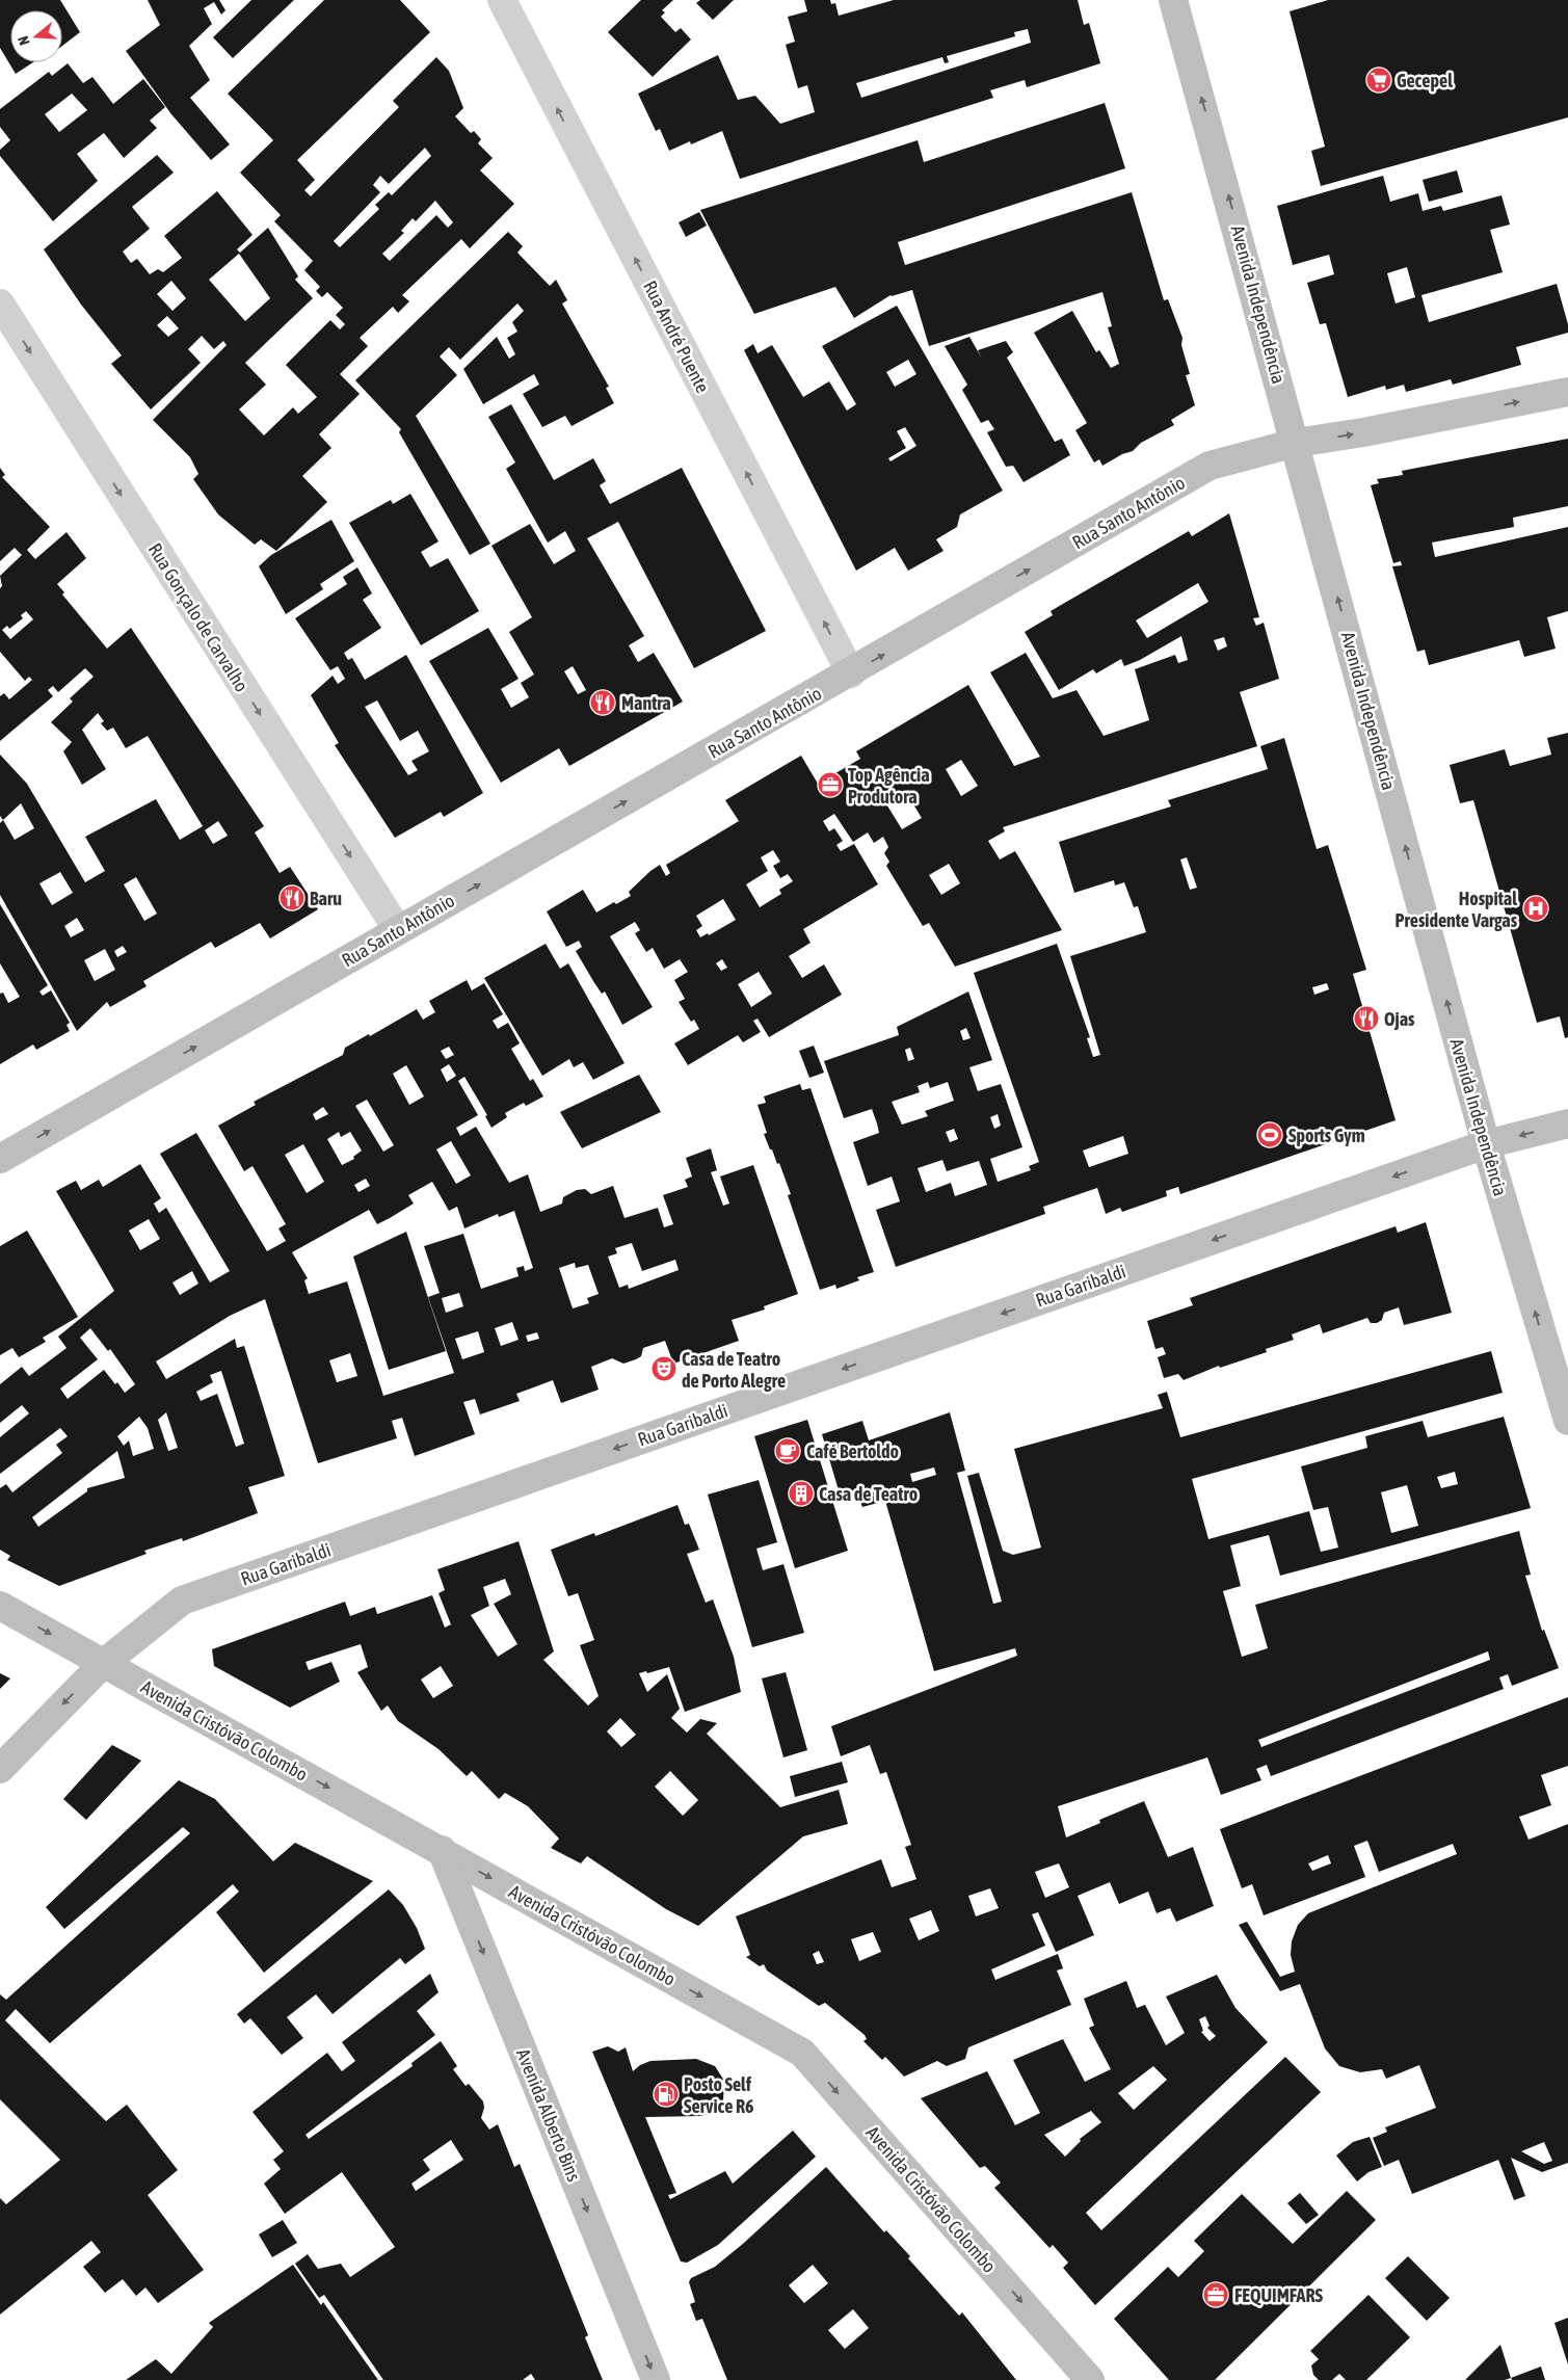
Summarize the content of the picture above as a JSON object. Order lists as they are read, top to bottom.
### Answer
{
  "streets": {
    "street": [
      "Avenida Independência",
      "Rua André Puente",
      "Rua Santo Antônio",
      "Rua Gonçalo de Carvalho",
      "Rua Garibaldi",
      "Avenida Cristóvão Colombo",
      "Avenida Alberto Bins"
    ]
  },
  "crossings": [
    ["Avenida Independência", "Rua Santo Antônio"],
    ["Avenida Independência", "Rua Garibaldi"],
    ["Rua André Puente", "Rua Santo Antônio"],
    ["Rua Santo Antônio", "Rua Gonçalo de Carvalho"],
    ["Rua Garibaldi", "Avenida Cristóvão Colombo"],
    ["Avenida Cristóvão Colombo", "Avenida Alberto Bins"]
  ],
  "one_way": [
    "Avenida Independência",
    "Rua André Puente",
    "Rua Santo Antônio",
    "Rua Gonçalo de Carvalho",
    "Rua Garibaldi",
    "Avenida Cristóvão Colombo",
    "Avenida Alberto Bins"
  ],
  "places": {
    "supermarket": ["Gecepel"],
    "restaurant": ["Mantra", "Baru", "Ojas"],
    "office": ["Top Agência Produtora", "FEQUIMFARS"],
    "hospital": ["Hospital Presidente Vargas"],
    "sports": ["Sports Gym"],
    "theatre": ["Casa de Teatro de Porto Alegre"],
    "cafe": ["Café Bertoldo"],
    "building": ["Casa de Teatro"],
    "fuel station": ["Posto Self Service R6"]
  },
  "north": "left"
}
